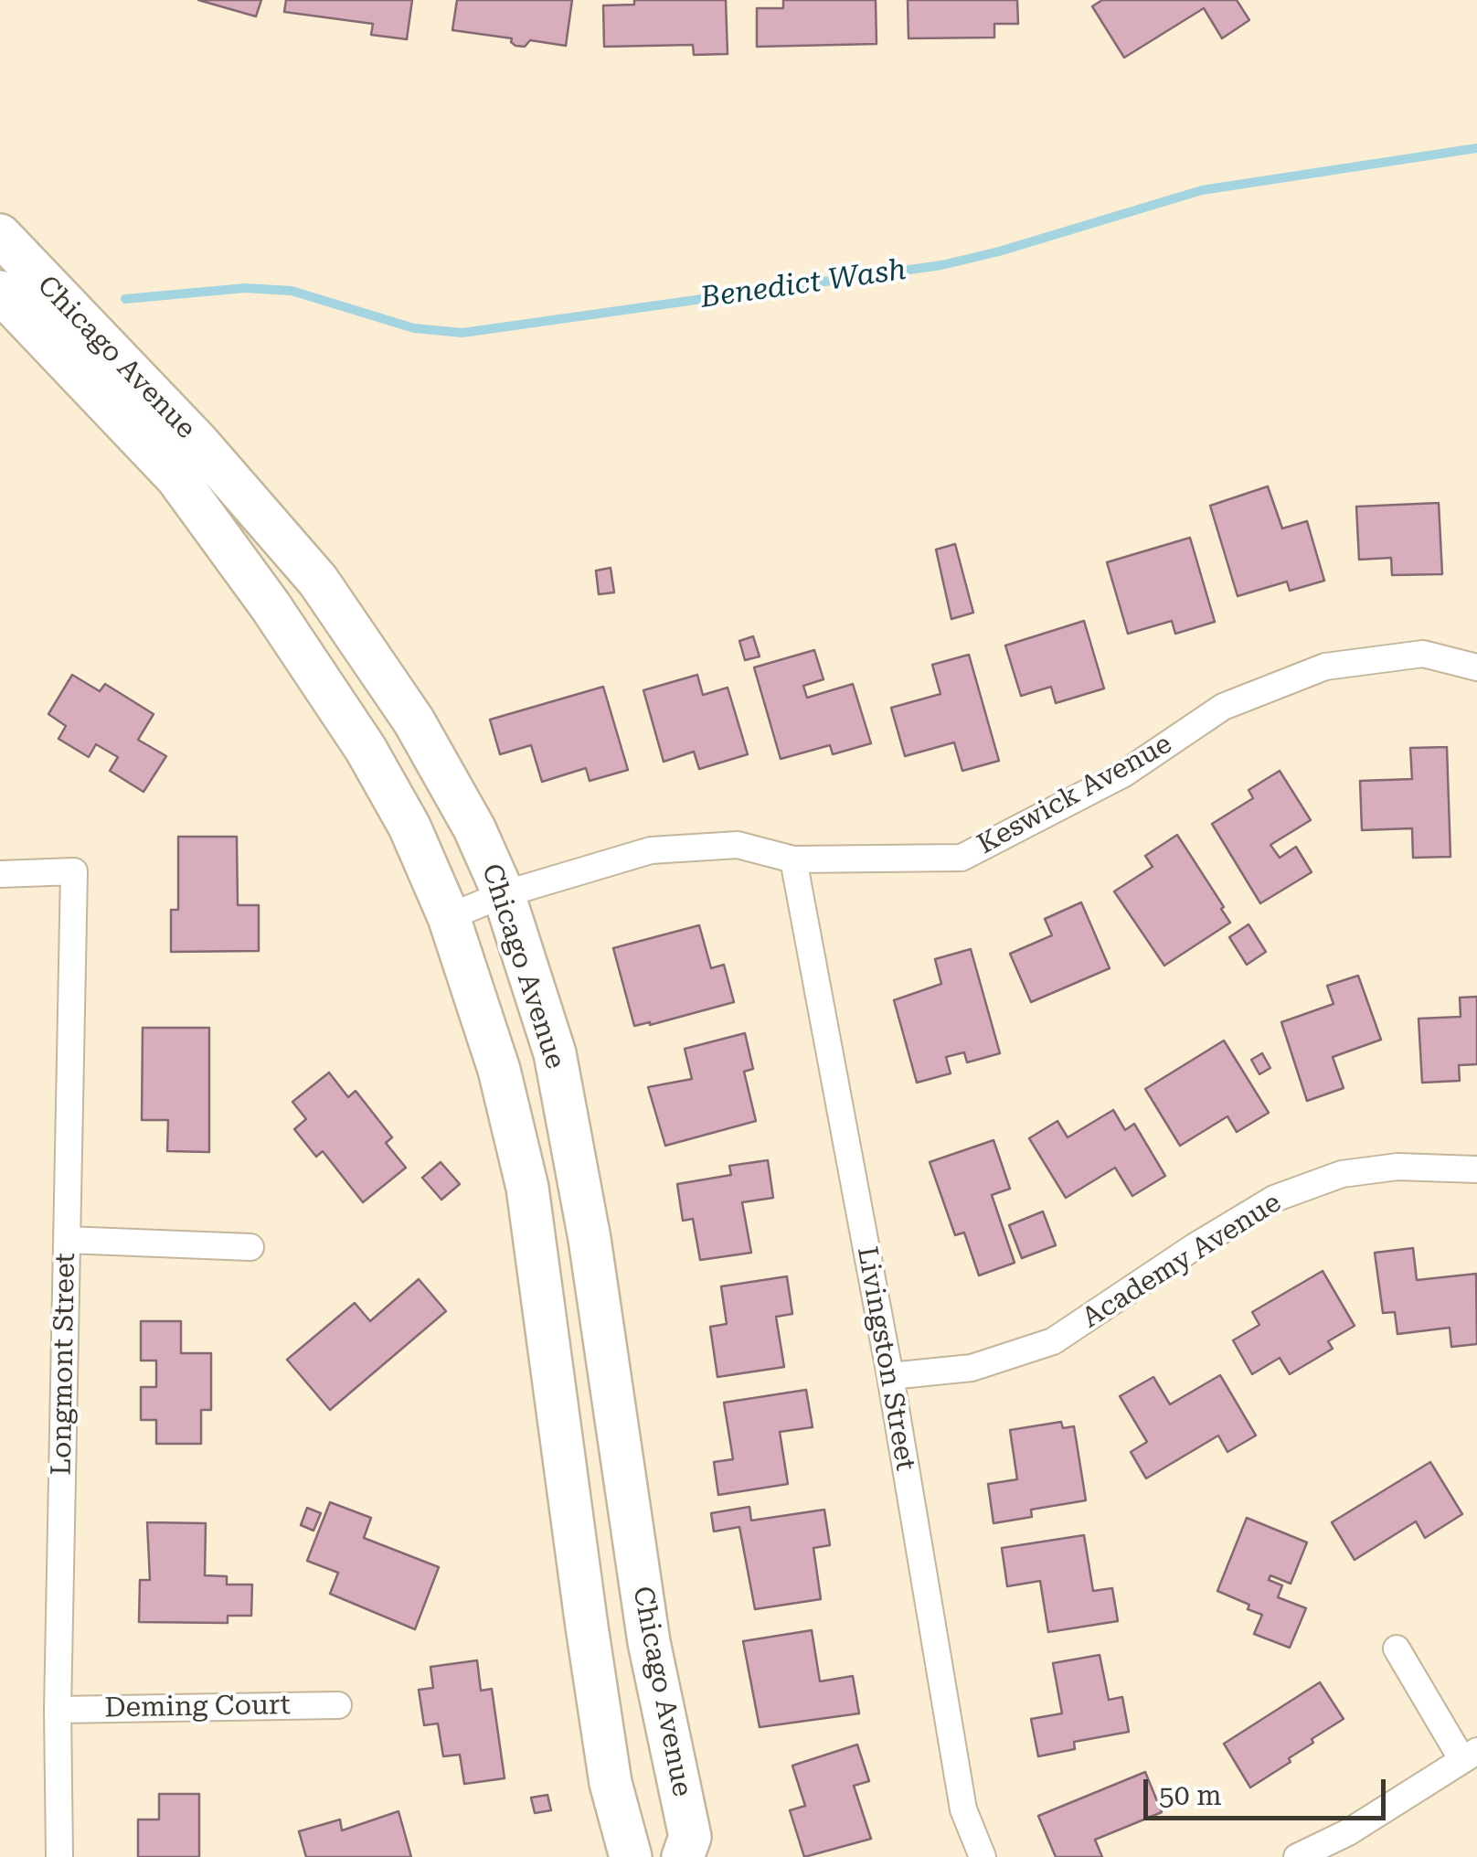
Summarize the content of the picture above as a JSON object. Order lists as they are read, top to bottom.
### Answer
{
  "streets": {
    "main road": ["Chicago Avenue"],
    "street": [
      "Keswick Avenue",
      "Academy Avenue",
      "Livingston Street",
      "Longmont Street",
      "Deming Court"
    ]
  },
  "crossings": [
    ["Chicago Avenue", "Keswick Avenue"],
    ["Keswick Avenue", "Livingston Street"],
    ["Academy Avenue", "Livingston Street"],
    ["Longmont Street", "Deming Court"]
  ],
  "water": ["Benedict Wash"],
  "scale_bar": "50 m"
}
